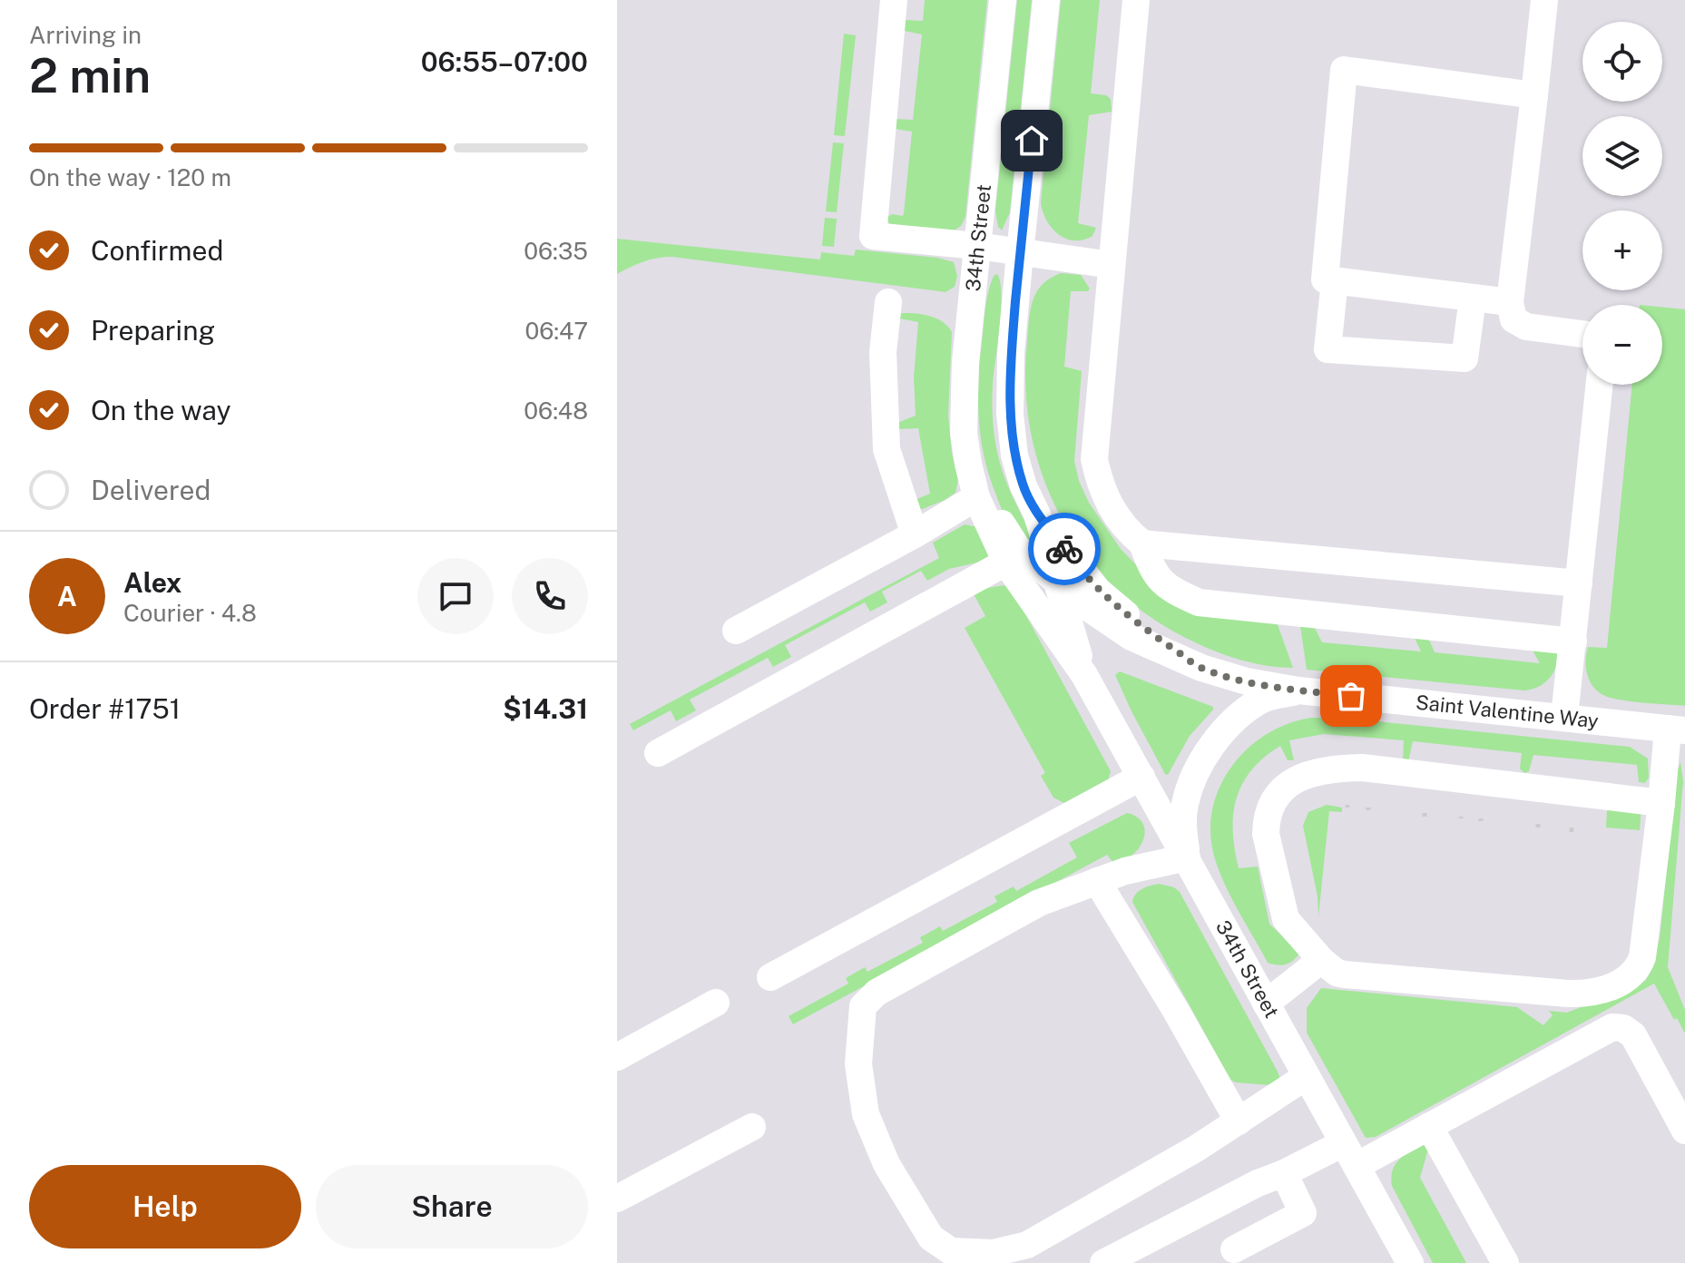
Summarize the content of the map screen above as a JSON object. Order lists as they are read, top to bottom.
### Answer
{
  "streets": {
    "street": ["34th Street", "Saint Valentine Way"]
  },
  "crossings": [
    ["34th Street", "Saint Valentine Way"]
  ],
  "page": {
    "heading": ["2 min", "Arriving in", "06:55–07:00"],
    "panel": [
      "Alex",
      "Courier · 4.8",
      "Order #1751",
      "$14.31"
    ],
    "map_buttons": ["+", "−"],
    "bar": "On the way · 120 m",
    "list": [
      ["Confirmed", "06:35"],
      ["Preparing", "06:47"],
      ["On the way", "06:48"],
      "Delivered"
    ],
    "round": "A",
    "buttons": ["Help", "Share"]
  }
}
